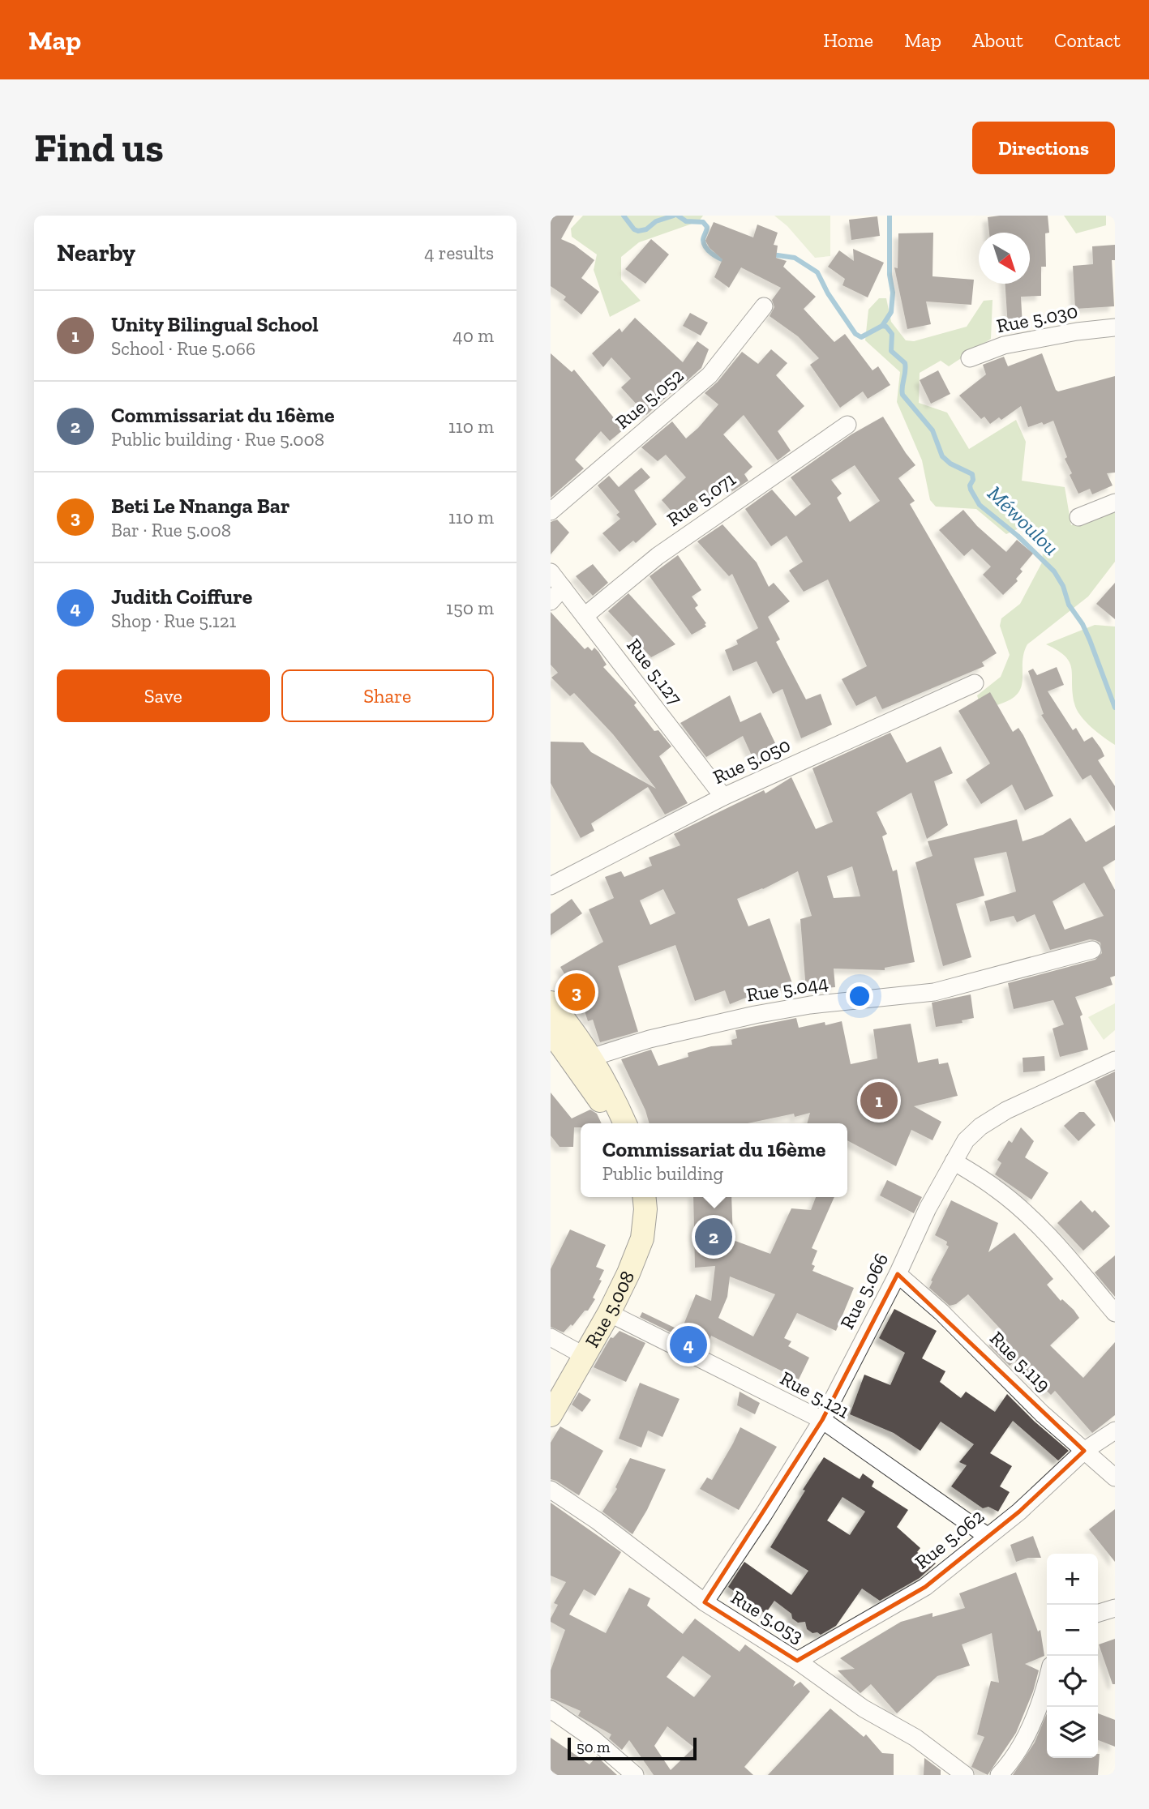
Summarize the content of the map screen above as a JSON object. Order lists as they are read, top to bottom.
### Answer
{
  "streets": {
    "main road": ["Rue 5.008"],
    "street": [
      "Rue 5.030",
      "Rue 5.052",
      "Rue 5.071",
      "Rue 5.127",
      "Rue 5.050",
      "Rue 5.044",
      "Rue 5.066",
      "Rue 5.119",
      "Rue 5.121",
      "Rue 5.062",
      "Rue 5.053"
    ]
  },
  "crossings": [
    ["Rue 5.071", "Rue 5.127"],
    ["Rue 5.127", "Rue 5.050"],
    ["Rue 5.066", "Rue 5.119"],
    ["Rue 5.066", "Rue 5.121"],
    ["Rue 5.066", "Rue 5.053"],
    ["Rue 5.008", "Rue 5.121"],
    ["Rue 5.119", "Rue 5.062"],
    ["Rue 5.121", "Rue 5.062"],
    ["Rue 5.062", "Rue 5.053"]
  ],
  "water": ["Méwoulou"],
  "scale_bar": "50 m",
  "north": "bottom right",
  "page": {
    "header": "Map",
    "nav": [
      "Home",
      "Map",
      "About",
      "Contact"
    ],
    "buttons": [
      "Directions",
      ["Save", "Share"]
    ],
    "title": "Find us",
    "heading": ["Nearby", "4 results"],
    "list": [
      {
        "mark": "1",
        "name": "Unity Bilingual School",
        "note": "School · Rue 5.066",
        "value": "40 m"
      },
      {
        "mark": "2",
        "name": "Commissariat du 16ème",
        "note": "Public building · Rue 5.008",
        "value": "110 m"
      },
      {
        "mark": "3",
        "name": "Beti Le Nnanga Bar",
        "note": "Bar · Rue 5.008",
        "value": "110 m"
      },
      {
        "mark": "4",
        "name": "Judith Coiffure",
        "note": "Shop · Rue 5.121",
        "value": "150 m"
      }
    ],
    "pins": [
      "3",
      "1",
      "2",
      "4"
    ],
    "popup": ["Commissariat du 16ème", "Public building"],
    "map_buttons": ["+", "−"],
    "scale": "50 m"
  }
}
